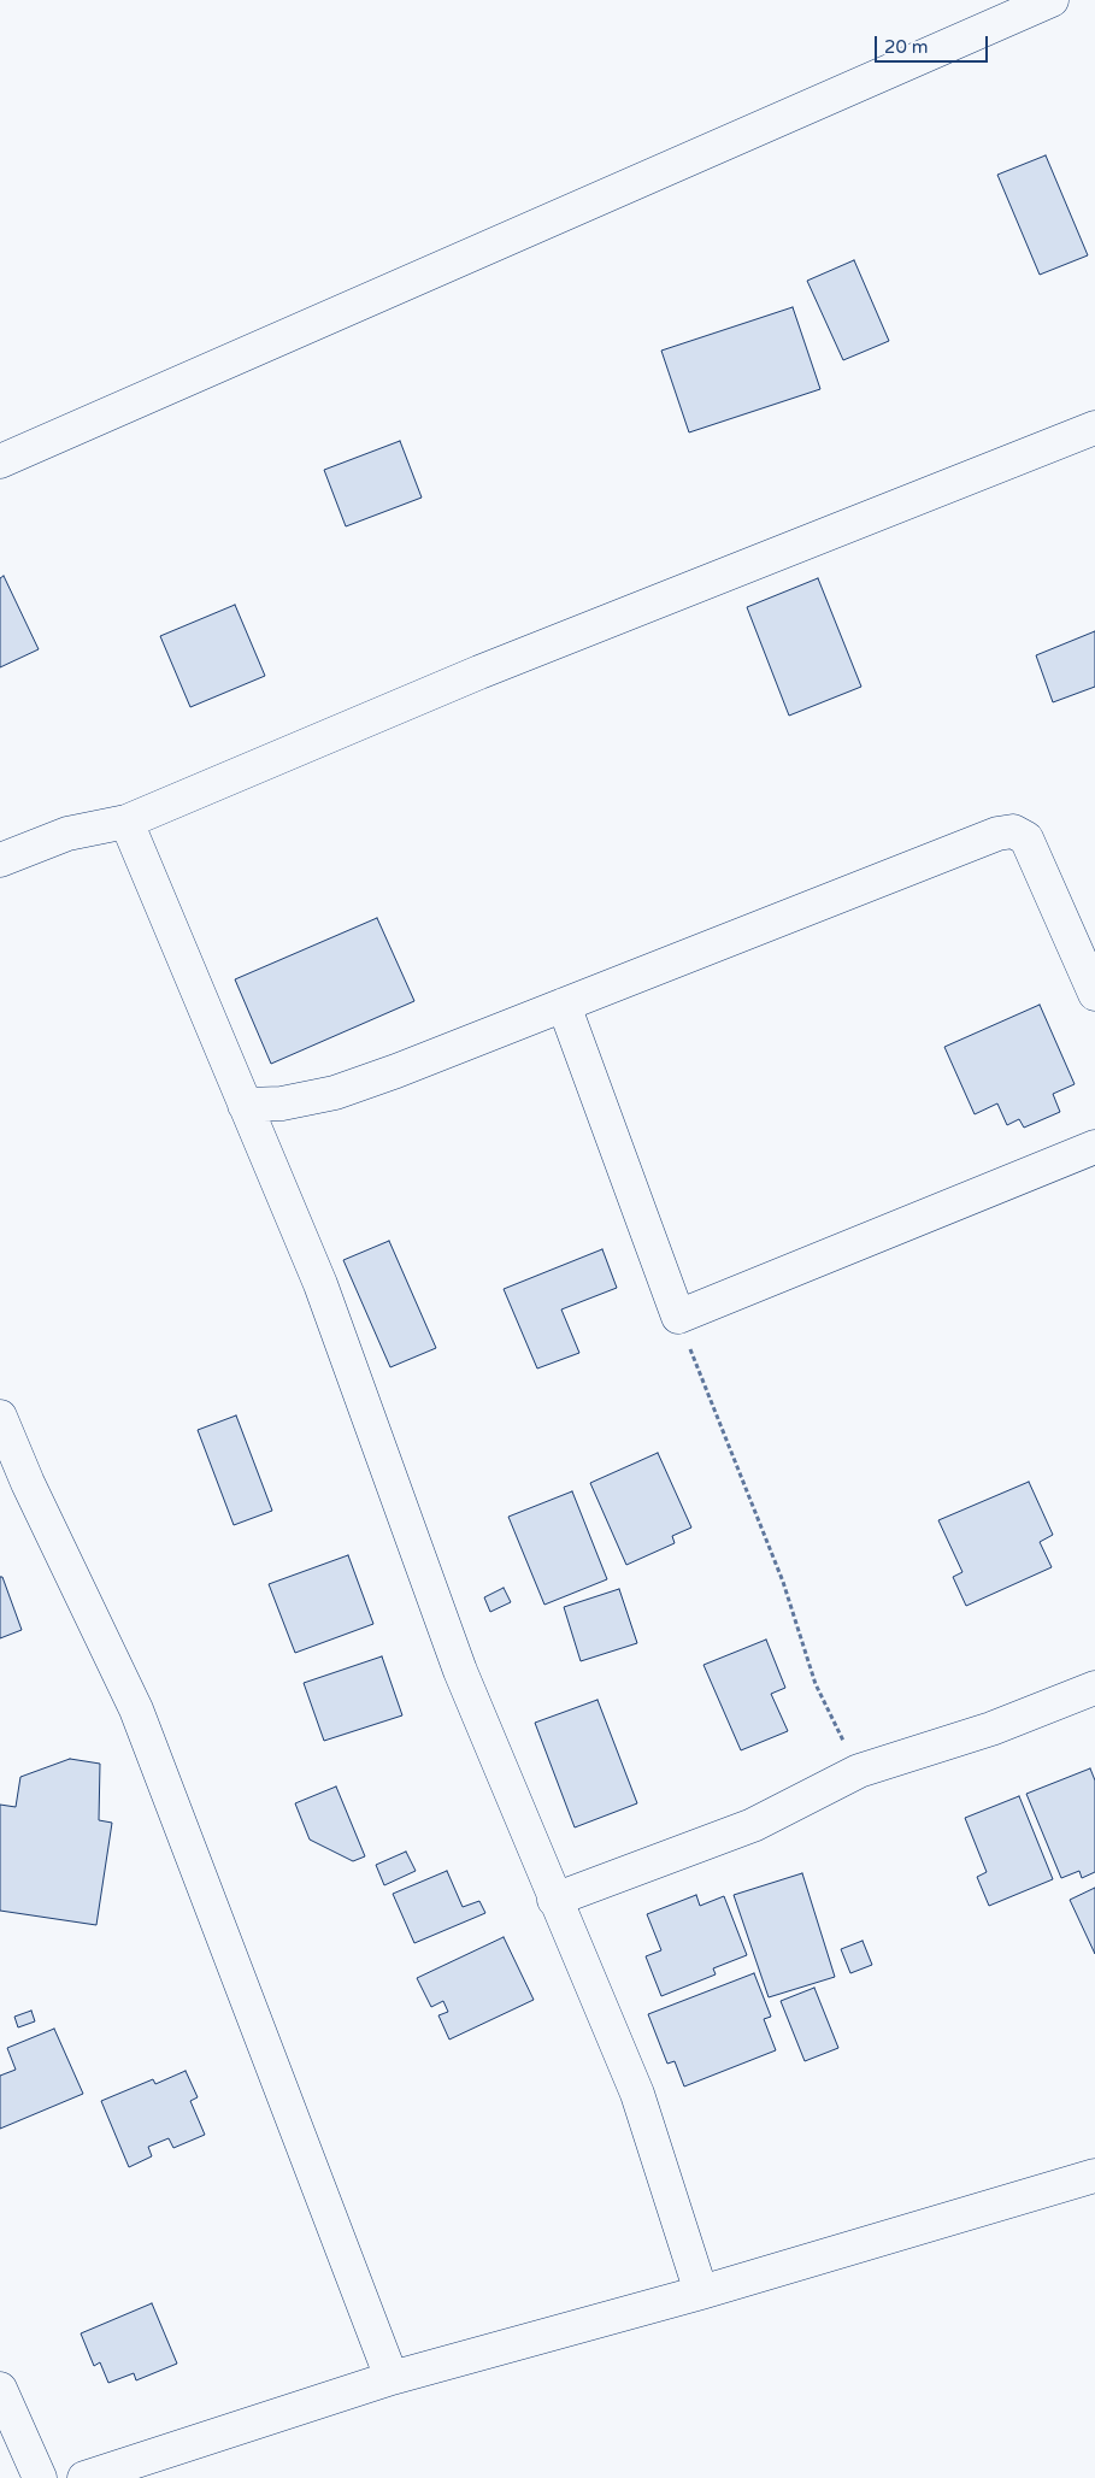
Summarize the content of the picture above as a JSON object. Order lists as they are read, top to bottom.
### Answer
{
  "scale_bar": "20 m"
}
